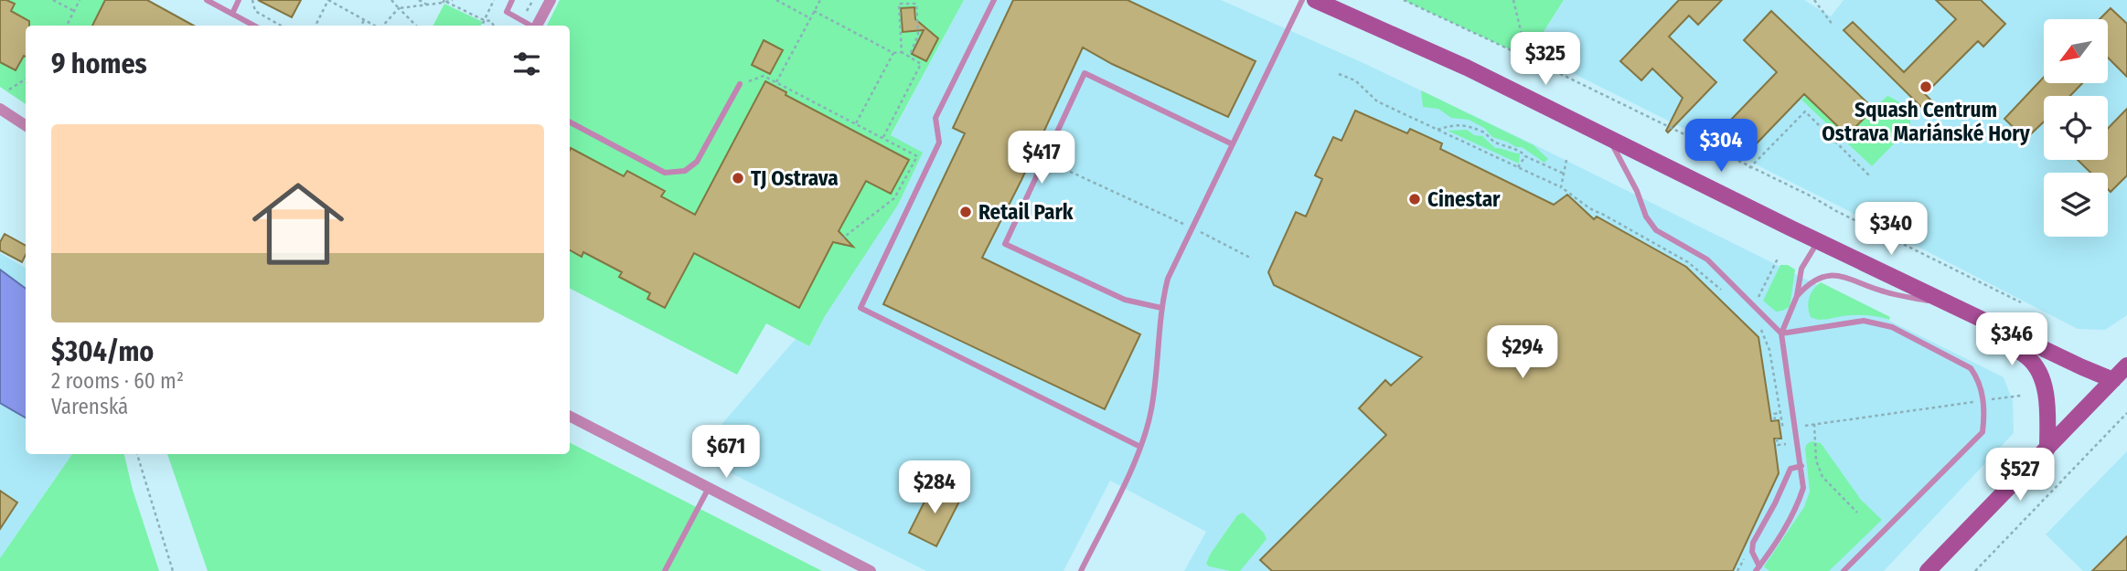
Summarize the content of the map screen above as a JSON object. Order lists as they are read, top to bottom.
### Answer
{
  "places": [
    "Squash Centrum Ostrava Mariánské Hory",
    "TJ Ostrava",
    "Cinestar",
    "Retail Park"
  ],
  "north": "bottom left",
  "page": {
    "heading": "9 homes",
    "price": [
      "$325",
      "$304",
      "$417",
      "$340",
      "$346",
      "$294",
      "$671",
      "$527",
      "$284"
    ],
    "list": [
      {
        "name": "$304/mo",
        "note": "2 rooms · 60 m² · Varenská"
      }
    ]
  }
}
